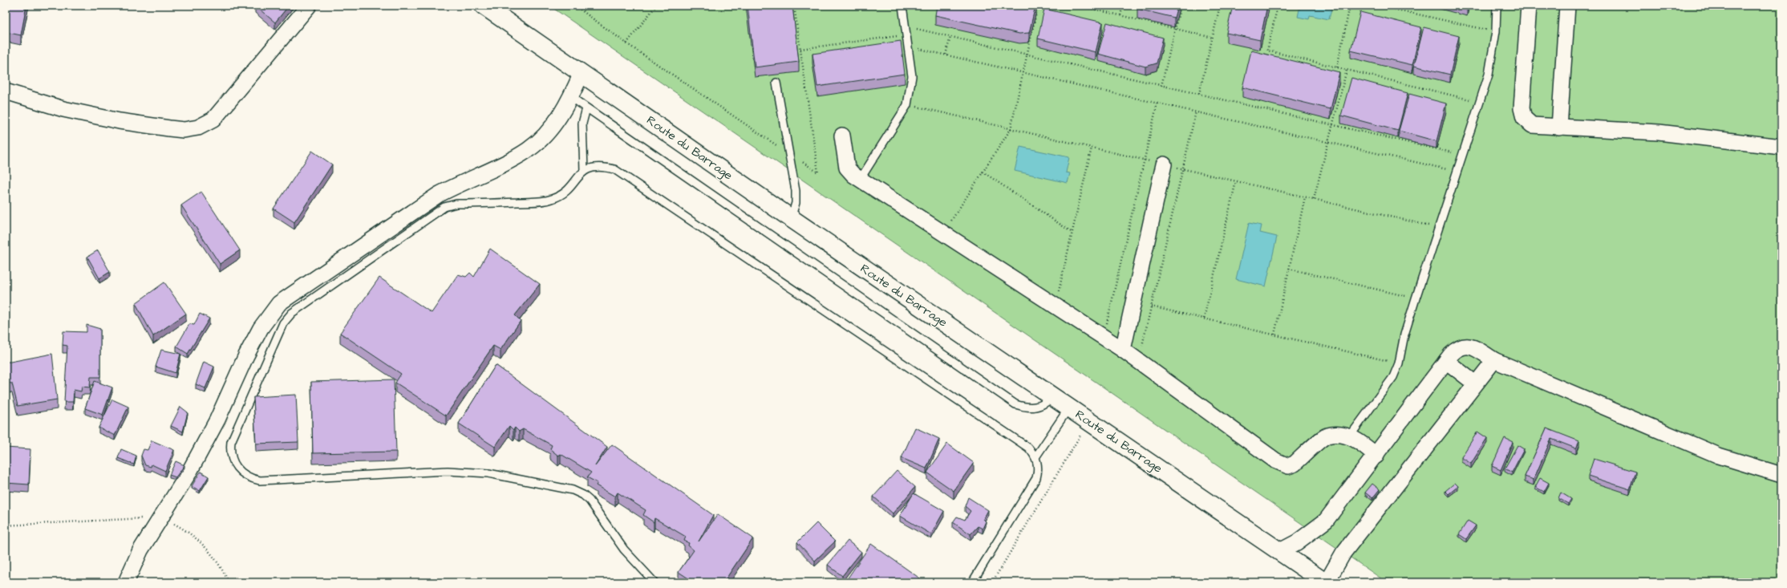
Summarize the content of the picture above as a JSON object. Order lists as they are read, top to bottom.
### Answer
{
  "streets": {
    "main road": ["Route du Barrage"]
  }
}
